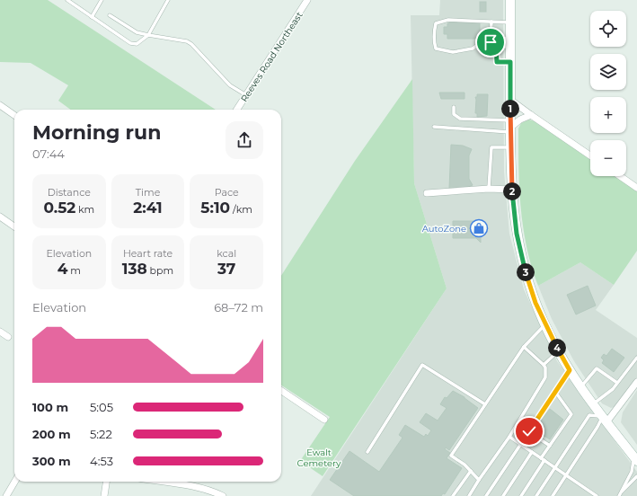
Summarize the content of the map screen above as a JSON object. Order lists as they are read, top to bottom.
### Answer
{
  "streets": {
    "street": ["Reeves Road Northeast"]
  },
  "parks": ["Ewalt Cemetery"],
  "places": {
    "shop": ["AutoZone"]
  },
  "page": {
    "map_buttons": ["+", "−"],
    "pins": [
      "1",
      "2",
      "3",
      "4"
    ],
    "heading": ["Morning run", "07:44"],
    "stats": [
      ["Distance", "0.52 km"],
      ["Time", "2:41"],
      ["Pace", "5:10 /km"],
      ["Elevation", "4 m"],
      ["Heart rate", "138 bpm"],
      ["kcal", "37"]
    ],
    "chart": ["Elevation", "68–72 m"],
    "list": [
      {
        "name": "100 m",
        "note": "5:05"
      },
      {
        "name": "200 m",
        "note": "5:22"
      },
      {
        "name": "300 m",
        "note": "4:53"
      }
    ]
  }
}
